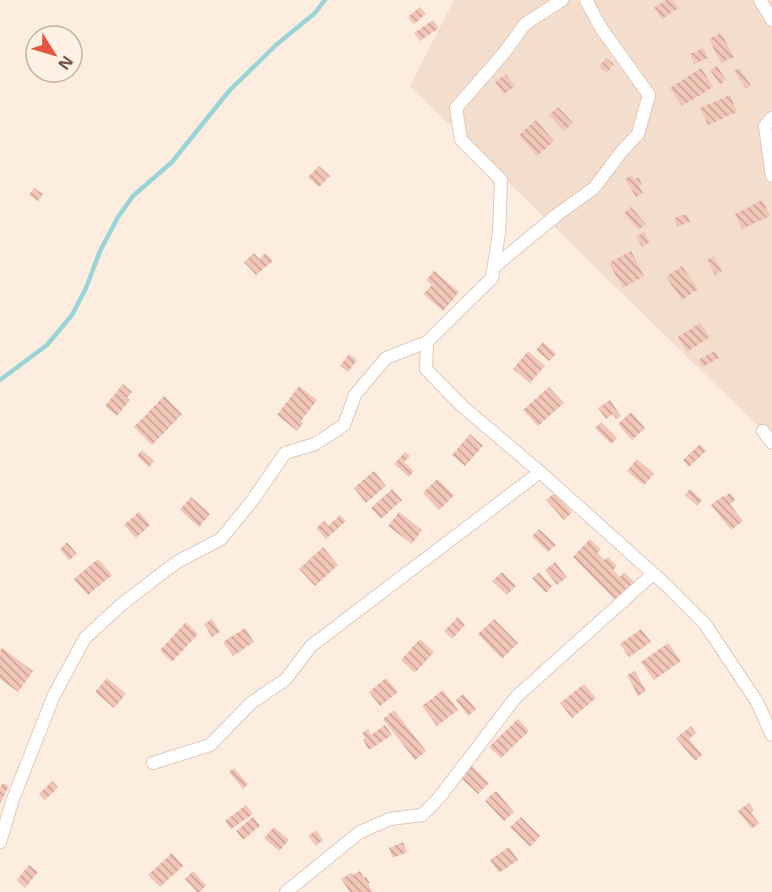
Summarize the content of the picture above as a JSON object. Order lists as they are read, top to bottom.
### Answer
{
  "north": "bottom right"
}
